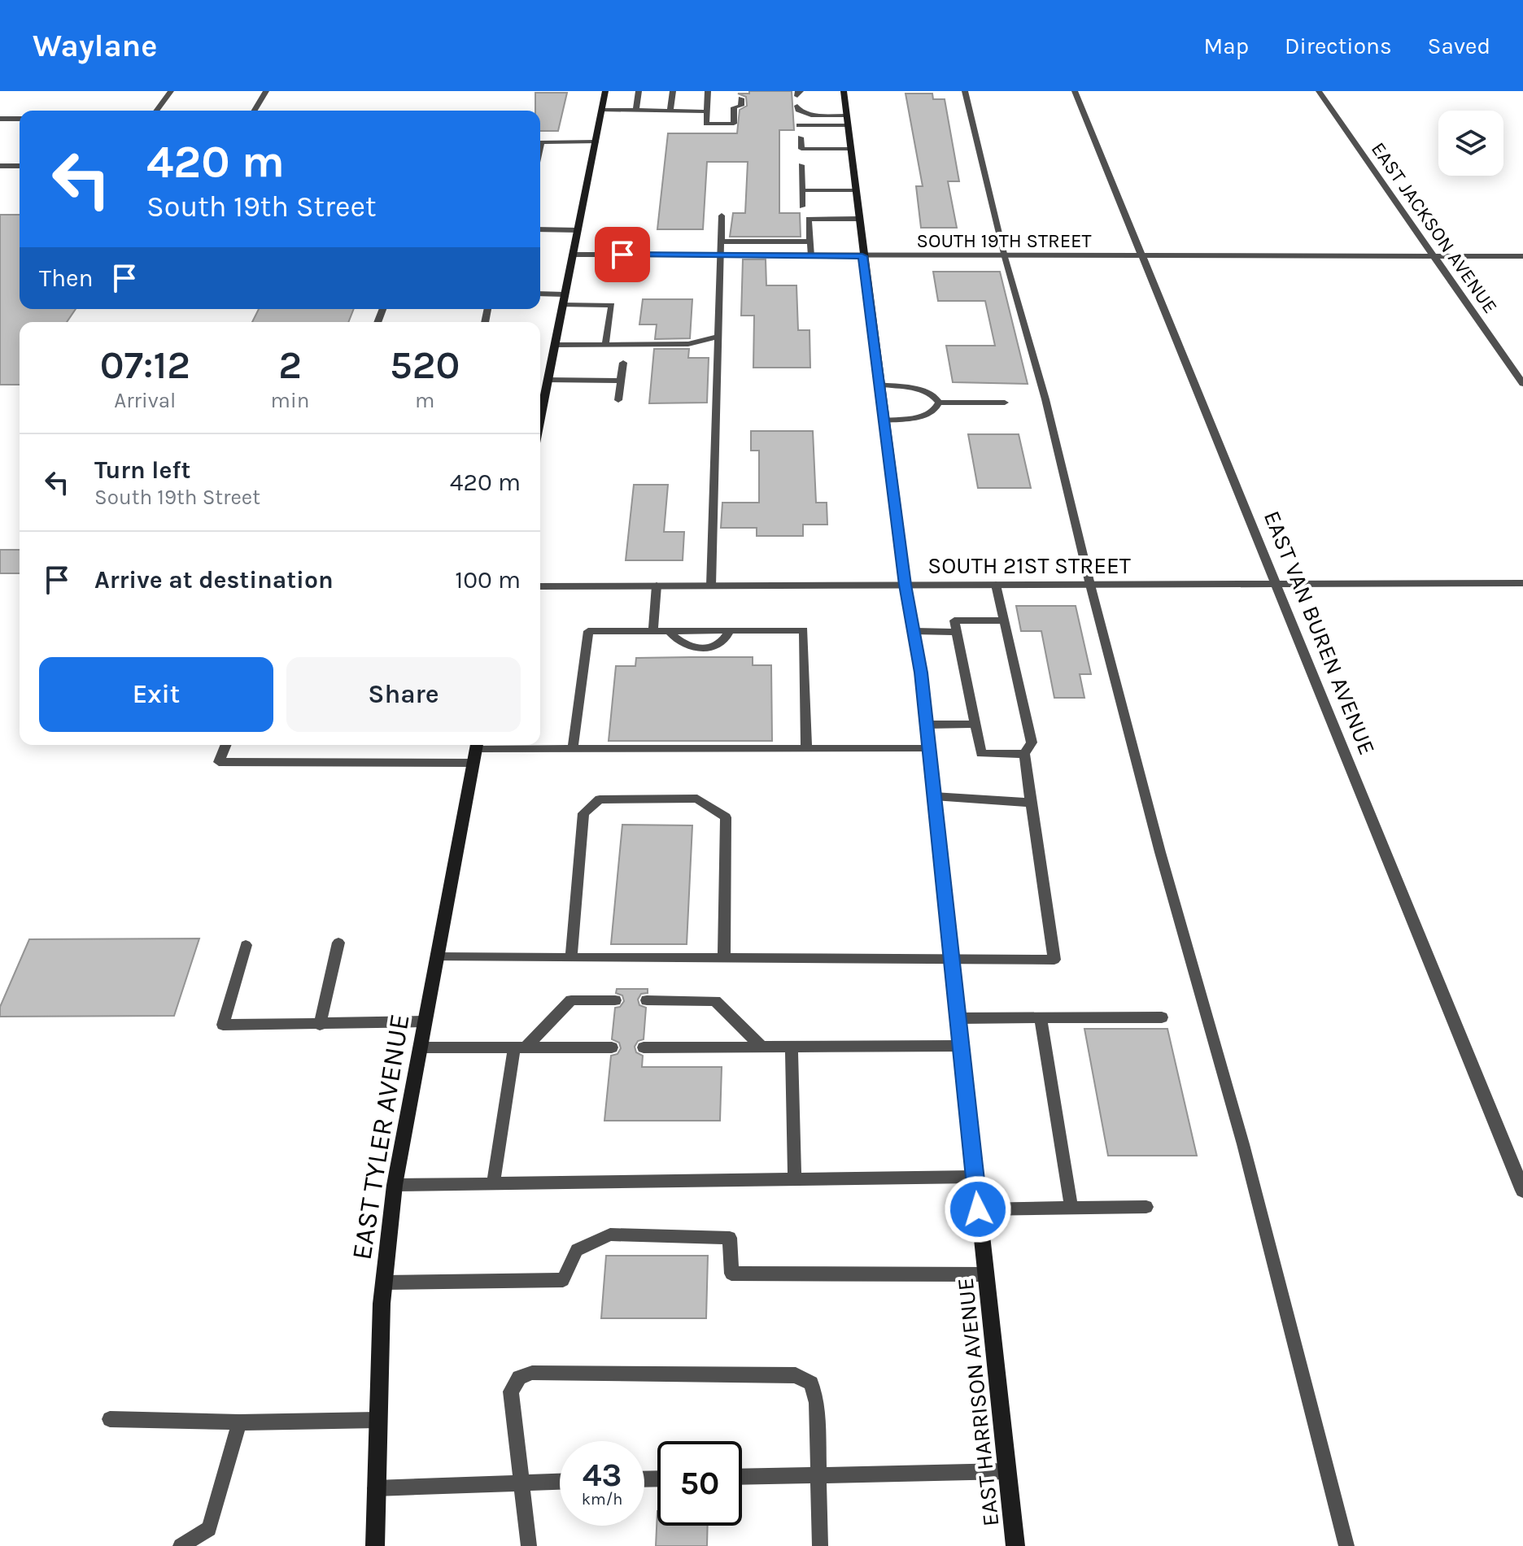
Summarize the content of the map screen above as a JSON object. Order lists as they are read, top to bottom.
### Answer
{
  "streets": {
    "main road": ["EAST TYLER AVENUE", "EAST HARRISON AVENUE"],
    "street": [
      "EAST JACKSON AVENUE",
      "SOUTH 19TH STREET",
      "SOUTH 21ST STREET",
      "EAST VAN BUREN AVENUE"
    ]
  },
  "crossings": [
    ["EAST JACKSON AVENUE", "SOUTH 19TH STREET"],
    ["SOUTH 19TH STREET", "EAST VAN BUREN AVENUE"],
    ["SOUTH 19TH STREET", "EAST HARRISON AVENUE"],
    ["SOUTH 21ST STREET", "EAST VAN BUREN AVENUE"],
    ["SOUTH 21ST STREET", "EAST HARRISON AVENUE"]
  ],
  "page": {
    "header": "Waylane",
    "nav": ["Map", "Directions", "Saved"],
    "turn": ["420 m", "South 19th Street"],
    "then": "Then",
    "eta": [
      "07:12",
      "Arrival",
      "2",
      "min",
      "520",
      "m"
    ],
    "list": [
      {
        "name": "Turn left",
        "note": "South 19th Street",
        "value": "420 m"
      },
      {
        "name": "Arrive at destination",
        "value": "100 m"
      }
    ],
    "buttons": ["Exit", "Share"],
    "speed": "43 km/h",
    "limit": "50"
  }
}
